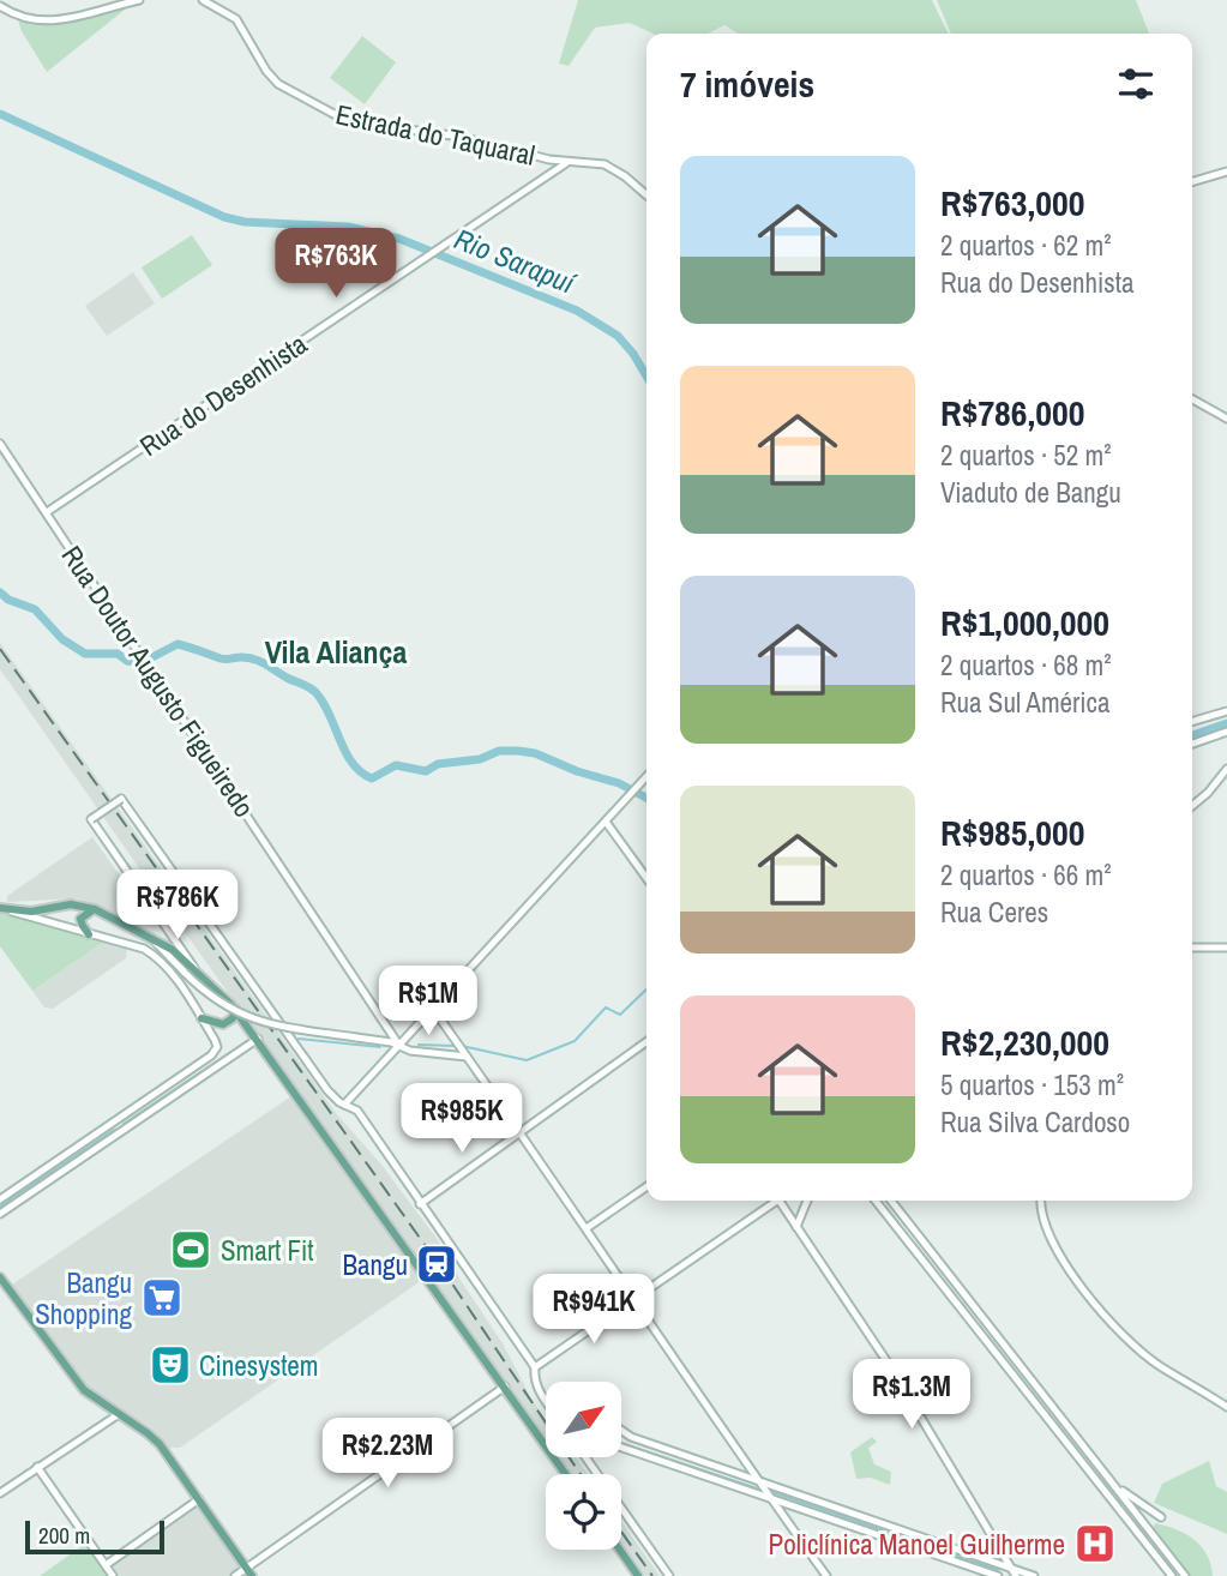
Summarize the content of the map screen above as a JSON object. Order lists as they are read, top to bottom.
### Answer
{
  "streets": {
    "street": ["Estrada do Taquaral", "Rua do Desenhista", "Rua Doutor Augusto Figueiredo"]
  },
  "crossings": [
    ["Estrada do Taquaral", "Rua do Desenhista"],
    ["Rua do Desenhista", "Rua Doutor Augusto Figueiredo"]
  ],
  "districts": ["Vila Aliança"],
  "water": ["Rio Sarapuí"],
  "places": {
    "sports": ["Smart Fit"],
    "station": ["Bangu"],
    "supermarket": ["Bangu Shopping"],
    "theatre": ["Cinesystem"],
    "hospital": ["Policlínica Manoel Guilherme"]
  },
  "scale_bar": "200 m",
  "north": "top right",
  "page": {
    "heading": "7 imóveis",
    "list": [
      {
        "name": "R$763,000",
        "note": "2 quartos · 62 m² · Rua do Desenhista"
      },
      {
        "name": "R$786,000",
        "note": "2 quartos · 52 m² · Viaduto de Bangu"
      },
      {
        "name": "R$1,000,000",
        "note": "2 quartos · 68 m² · Rua Sul América"
      },
      {
        "name": "R$985,000",
        "note": "2 quartos · 66 m² · Rua Ceres"
      },
      {
        "name": "R$2,230,000",
        "note": "5 quartos · 153 m² · Rua Silva Cardoso"
      }
    ],
    "price": [
      "R$763K",
      "R$786K",
      "R$1M",
      "R$985K",
      "R$941K",
      "R$1.3M",
      "R$2.23M"
    ],
    "scale": "200 m"
  }
}
